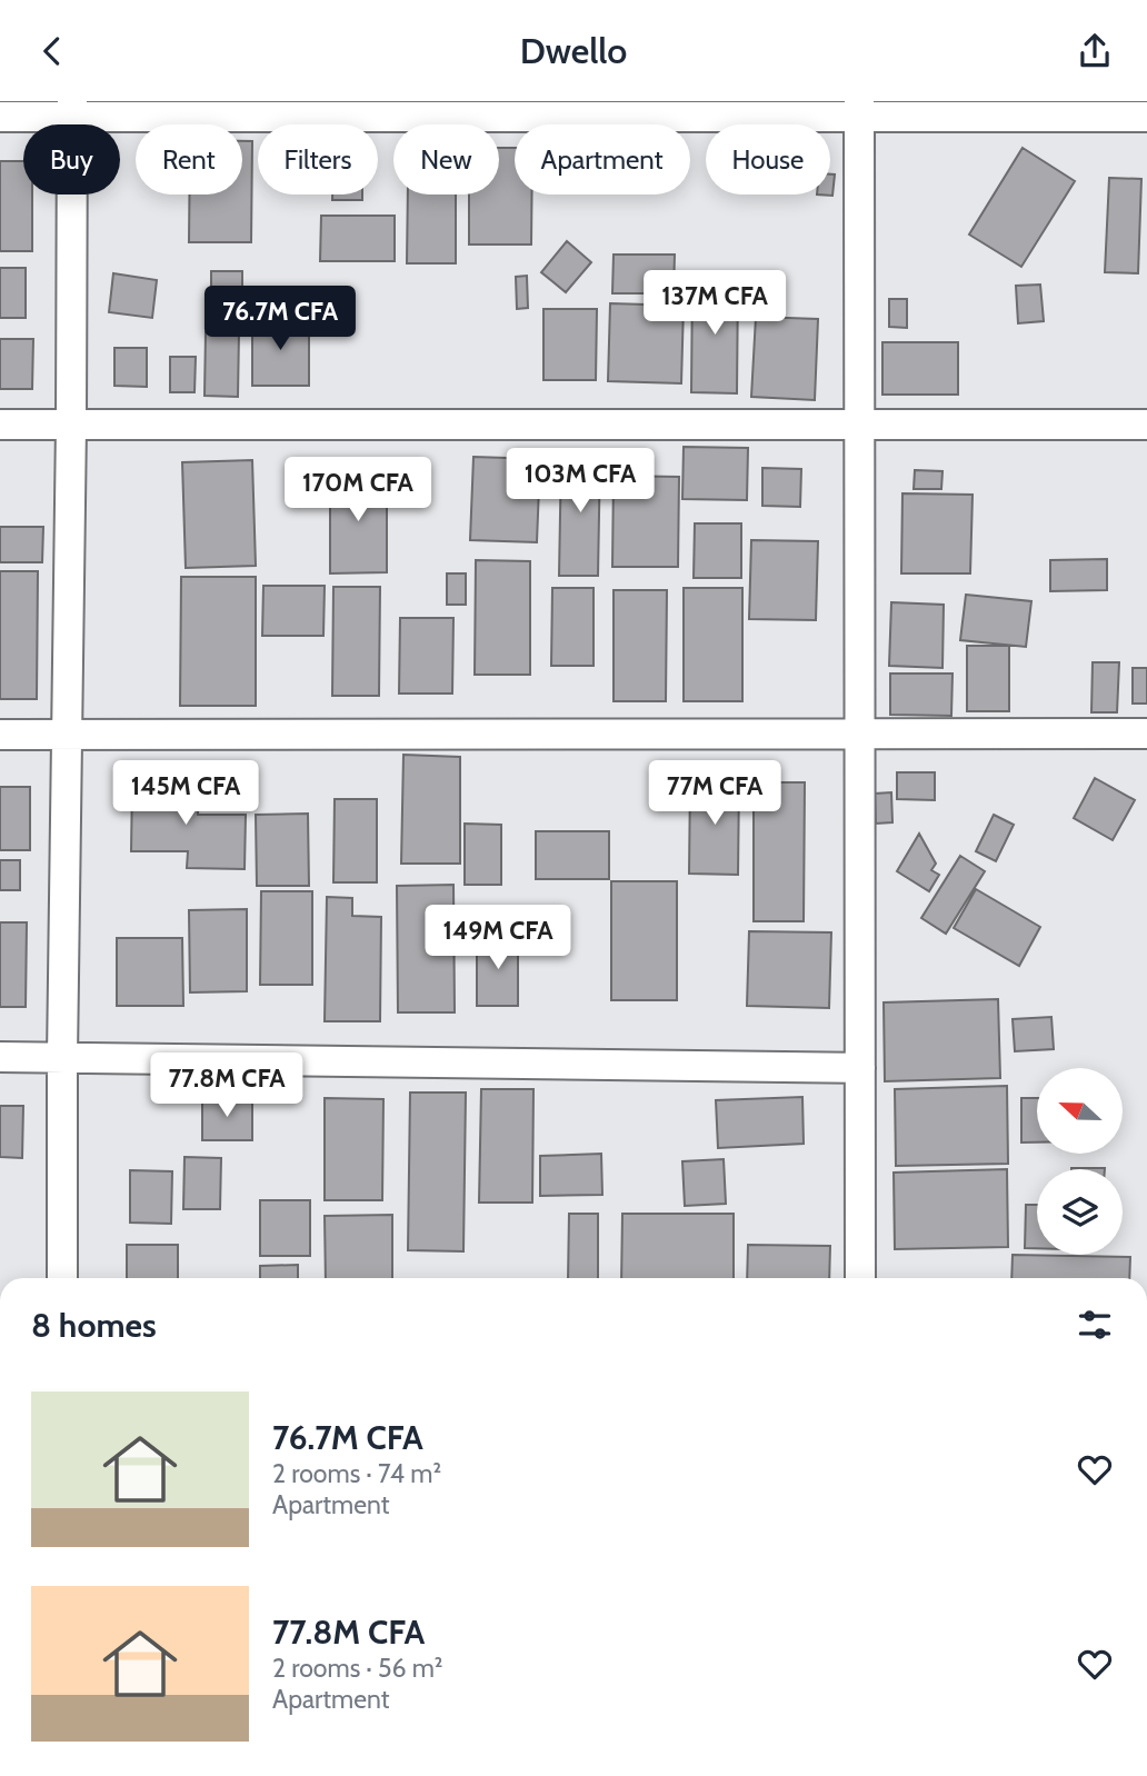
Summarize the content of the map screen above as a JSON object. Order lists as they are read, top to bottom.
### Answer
{
  "north": "left",
  "page": {
    "header": "Dwello",
    "chip": [
      "Buy",
      "Rent",
      "Filters",
      "New",
      "Apartment",
      "House"
    ],
    "price": [
      "137M CFA",
      "76.7M CFA",
      "103M CFA",
      "170M CFA",
      "145M CFA",
      "77M CFA",
      "149M CFA",
      "77.8M CFA"
    ],
    "heading": "8 homes",
    "list": [
      {
        "name": "76.7M CFA",
        "note": "2 rooms · 74 m² · Apartment"
      },
      {
        "name": "77.8M CFA",
        "note": "2 rooms · 56 m² · Apartment"
      }
    ]
  }
}
